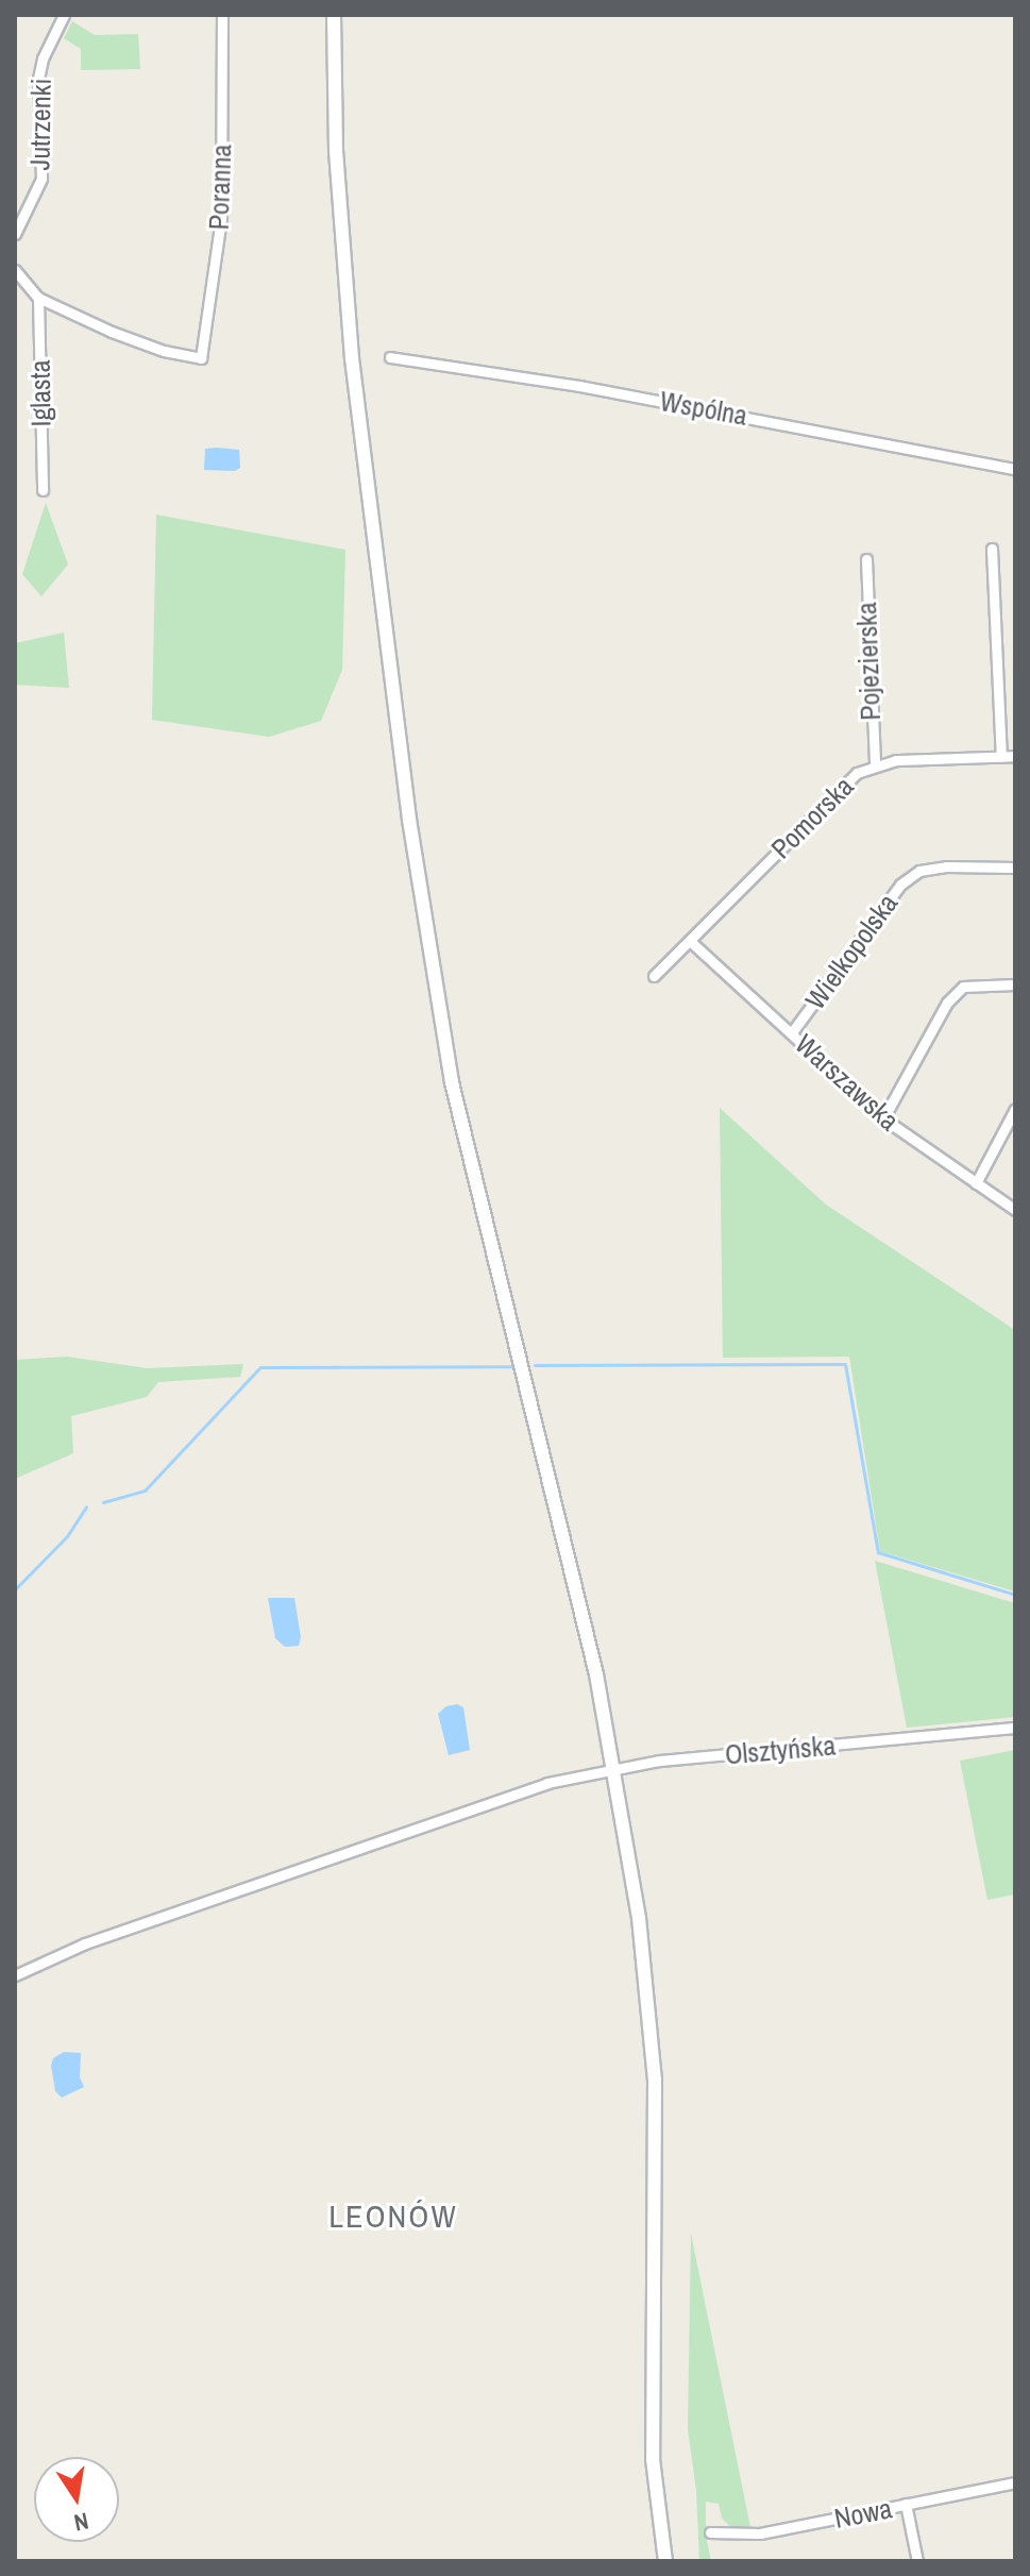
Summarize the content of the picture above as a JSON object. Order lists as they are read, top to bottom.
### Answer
{
  "streets": {
    "street": [
      "Jutrzenki",
      "Poranna",
      "Iglasta",
      "Wspólna",
      "Pojezierska",
      "Pomorska",
      "Wielkopolska",
      "Warszawska",
      "Olsztyńska",
      "Nowa"
    ]
  },
  "crossings": [
    ["Poranna", "Iglasta"],
    ["Pojezierska", "Pomorska"],
    ["Pomorska", "Warszawska"],
    ["Wielkopolska", "Warszawska"]
  ],
  "districts": ["LEONÓW"],
  "north": "bottom"
}
